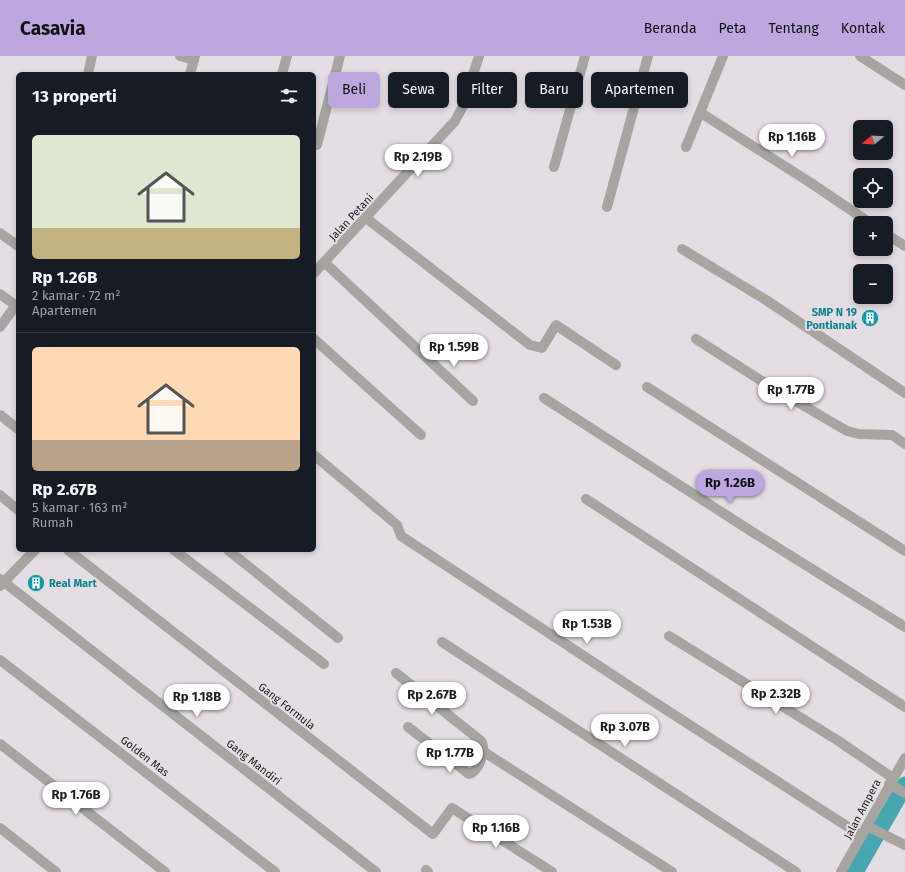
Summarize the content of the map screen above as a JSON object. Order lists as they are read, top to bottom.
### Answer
{
  "streets": {
    "street": [
      "Jalan Petani",
      "Gang Formula",
      "Golden Mas",
      "Gang Mandiri",
      "Jalan Ampera"
    ]
  },
  "places": {
    "building": ["SMP N 19 Pontianak", "Real Mart"]
  },
  "north": "left",
  "page": {
    "header": "Casavia",
    "nav": [
      "Beranda",
      "Peta",
      "Tentang",
      "Kontak"
    ],
    "chip": [
      "Beli",
      "Sewa",
      "Filter",
      "Baru",
      "Apartemen"
    ],
    "heading": "13 properti",
    "map_buttons": ["+", "−"],
    "list": [
      {
        "name": "Rp 1.26B",
        "note": "2 kamar · 72 m² · Apartemen"
      },
      {
        "name": "Rp 2.67B",
        "note": "5 kamar · 163 m² · Rumah"
      }
    ],
    "price": [
      "Rp 1.16B",
      "Rp 2.19B",
      "Rp 1.59B",
      "Rp 1.77B",
      "Rp 1.26B",
      "Rp 1.53B",
      "Rp 2.32B",
      "Rp 2.67B",
      "Rp 1.18B",
      "Rp 3.07B",
      "Rp 1.77B",
      "Rp 1.76B",
      "Rp 1.16B"
    ]
  }
}
